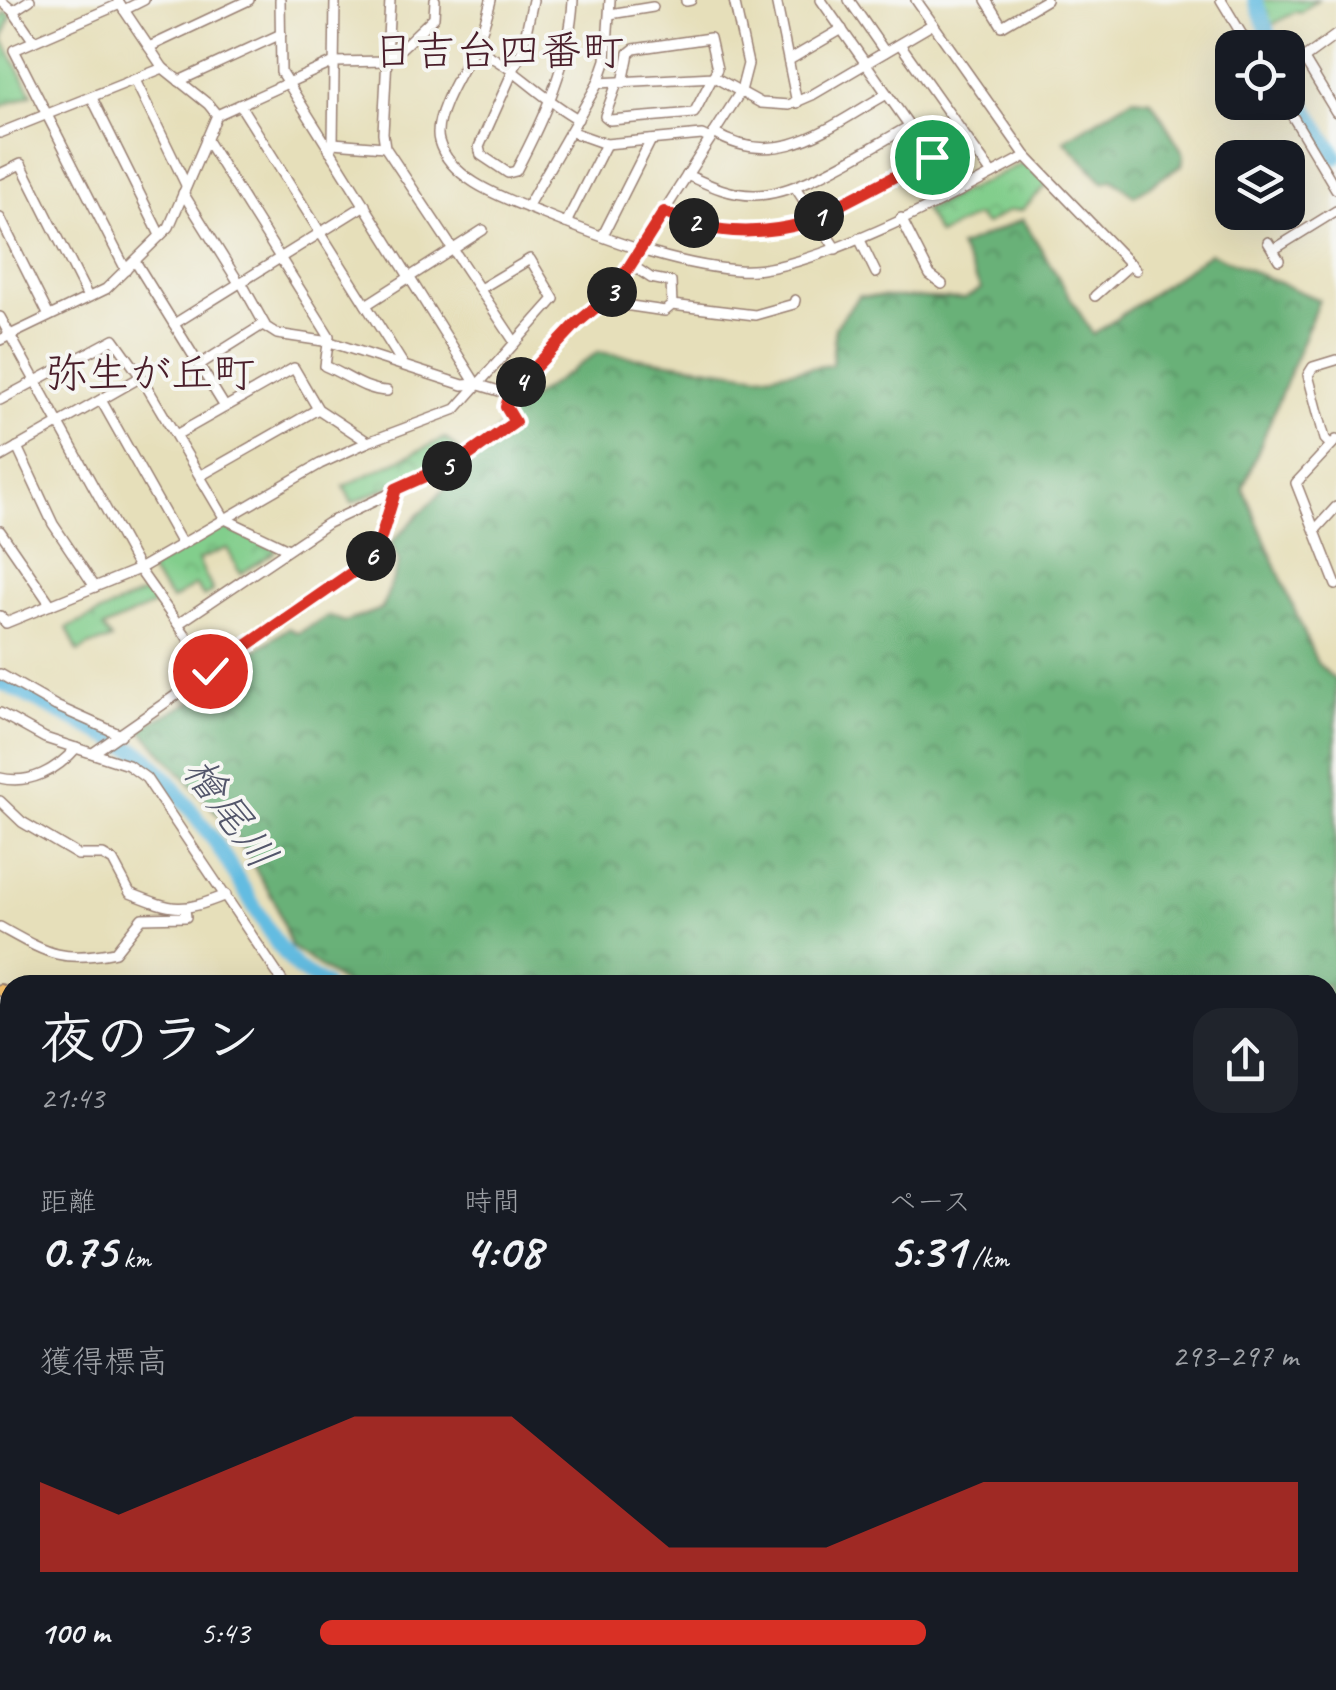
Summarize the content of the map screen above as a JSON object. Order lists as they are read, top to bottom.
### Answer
{
  "districts": ["日吉台四番町", "弥生が丘町"],
  "water": ["檜尾川"],
  "page": {
    "pins": [
      "1",
      "2",
      "3",
      "4",
      "5",
      "6"
    ],
    "heading": ["夜のラン", "21:43"],
    "stats": [
      ["距離", "0.75 km"],
      ["時間", "4:08"],
      ["ペース", "5:31 /km"]
    ],
    "chart": ["獲得標高", "293–297 m"],
    "list": [
      {
        "name": "100 m",
        "note": "5:43"
      }
    ]
  }
}
